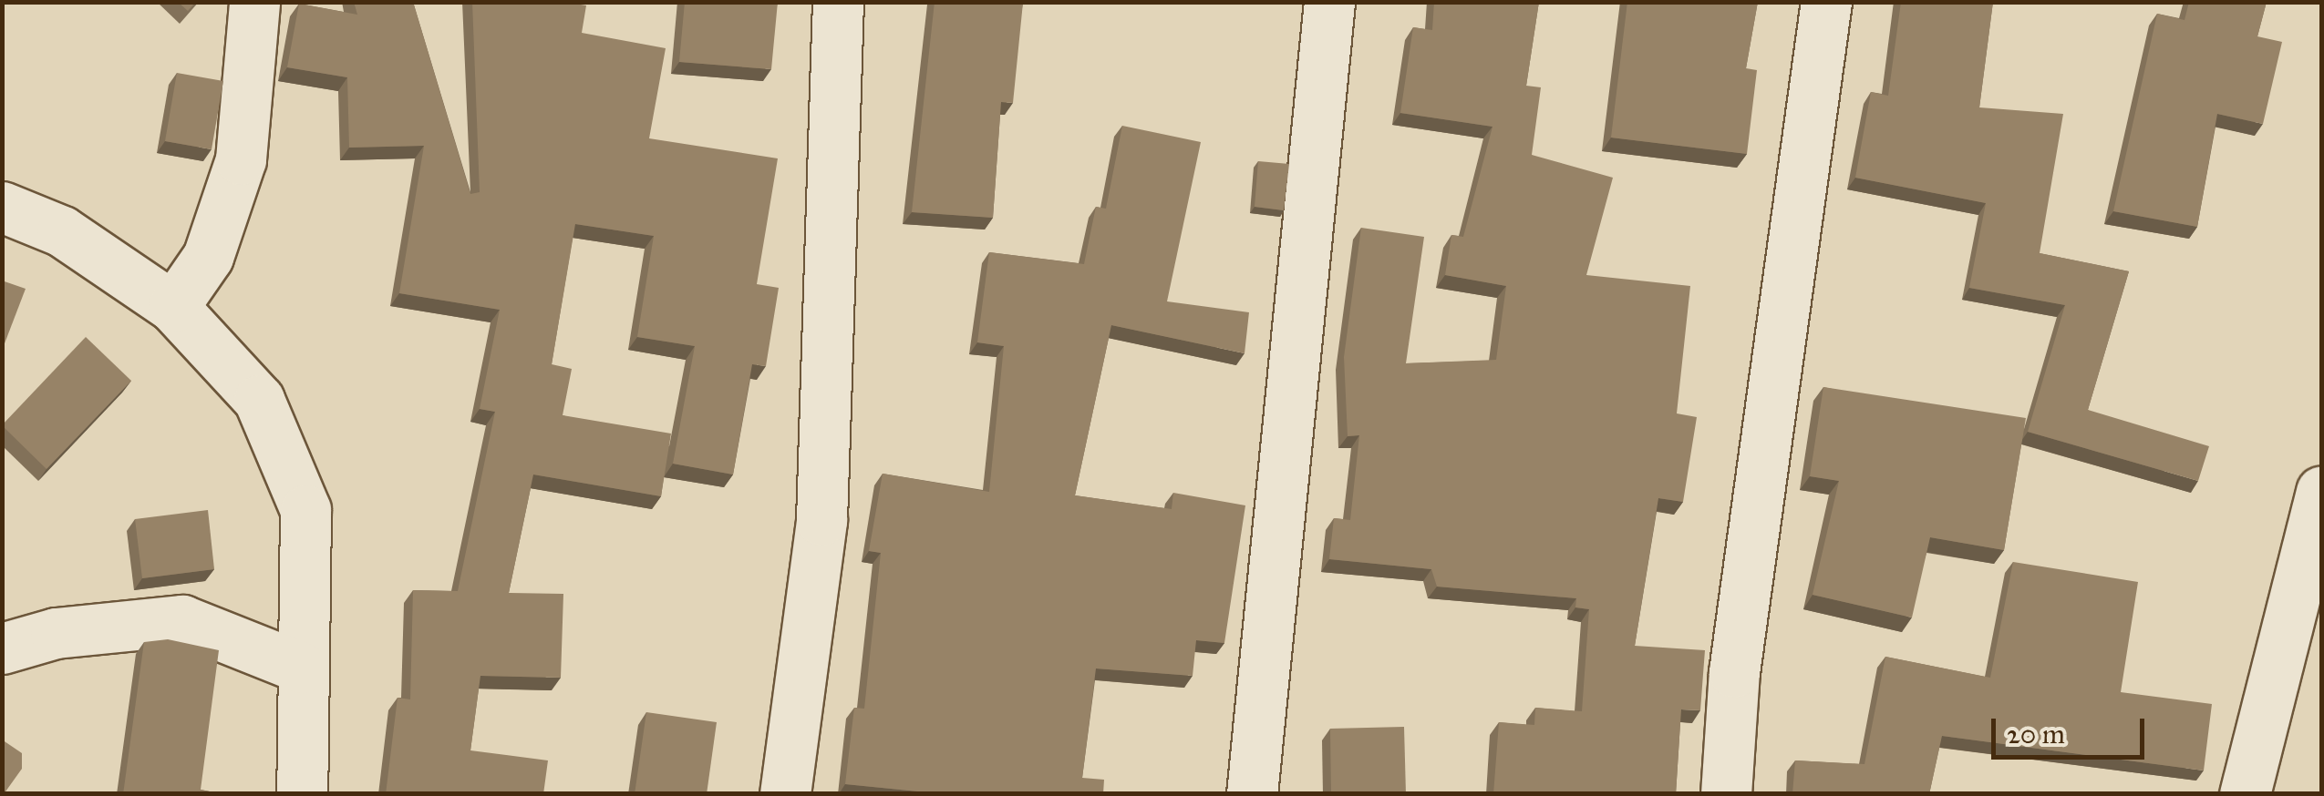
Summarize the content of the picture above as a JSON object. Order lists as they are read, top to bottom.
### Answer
{
  "scale_bar": "20 m"
}
